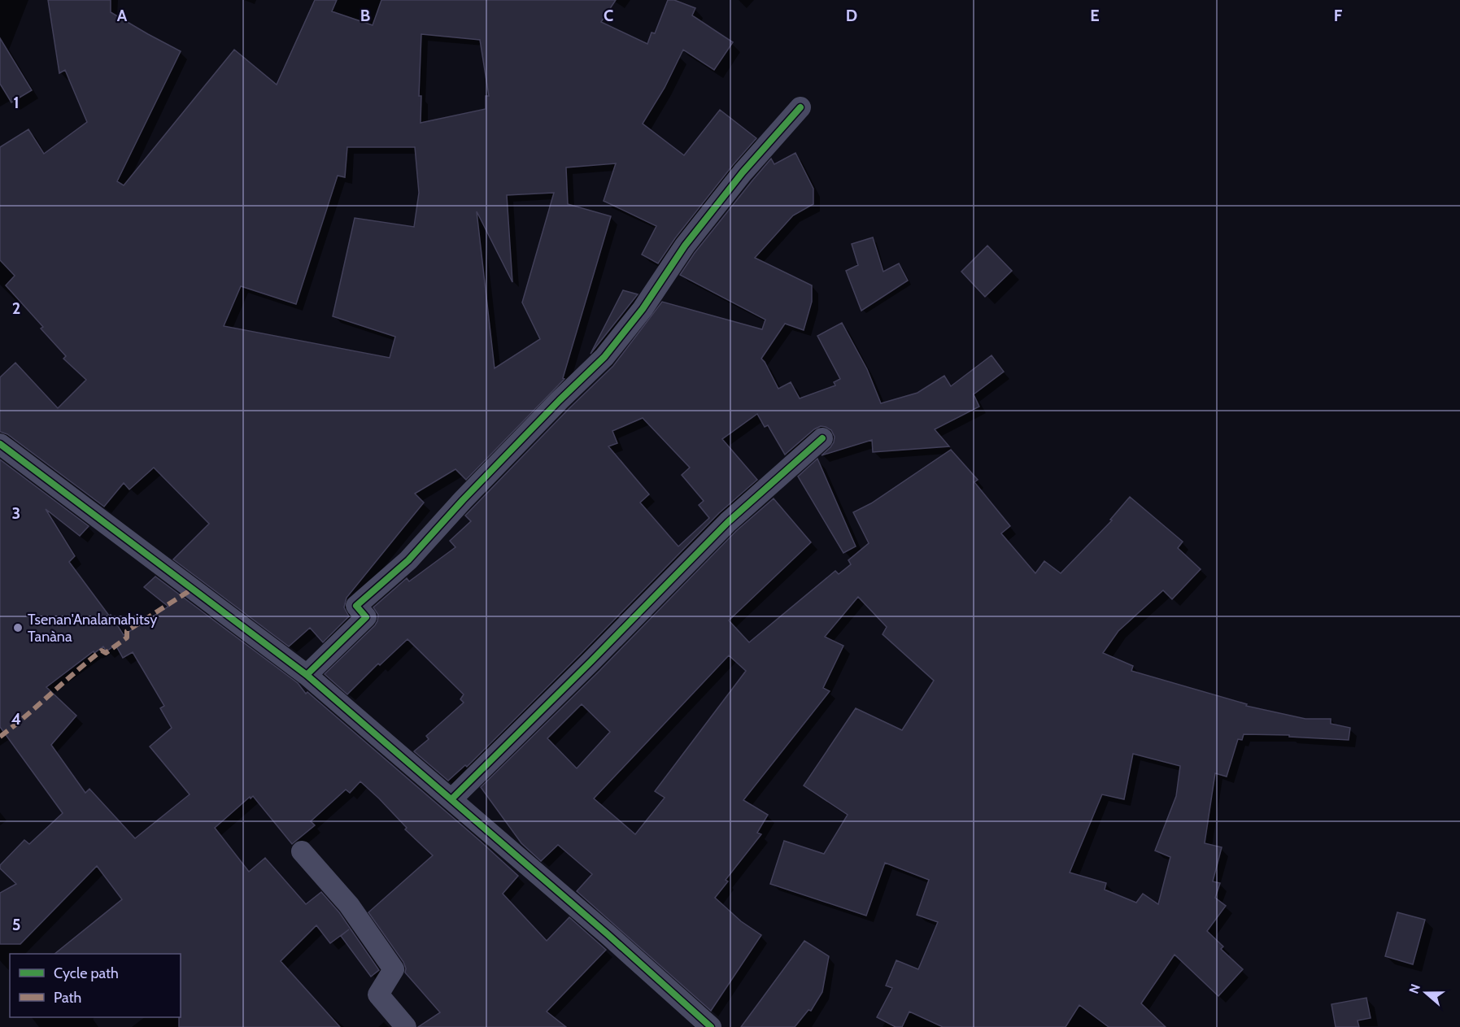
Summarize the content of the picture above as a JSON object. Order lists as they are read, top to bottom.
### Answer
{
  "places": ["Tsenan'Analamahitsy Tanàna"],
  "legend": ["Cycle path", "Path"],
  "north": "left",
  "grid": {
    "columns": [
      "A",
      "B",
      "C",
      "D",
      "E",
      "F"
    ],
    "rows": [
      "1",
      "2",
      "3",
      "4",
      "5"
    ]
  }
}
